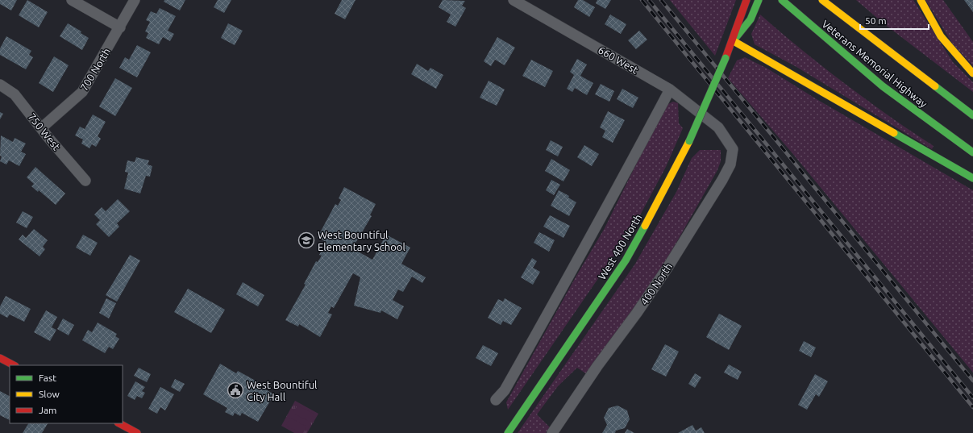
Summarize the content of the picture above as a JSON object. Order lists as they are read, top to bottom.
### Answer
{
  "streets": {
    "main road": ["Veterans Memorial Highway", "West 400 North"],
    "street": [
      "660 West",
      "700 North",
      "750 West",
      "400 North"
    ]
  },
  "crossings": [
    ["660 West", "400 North"],
    ["700 North", "750 West"]
  ],
  "places": {
    "school or university": ["West Bountiful Elementary School"],
    "public building": ["West Bountiful City Hall"]
  },
  "legend": ["Fast", "Slow", "Jam"],
  "scale_bar": "50 m"
}
